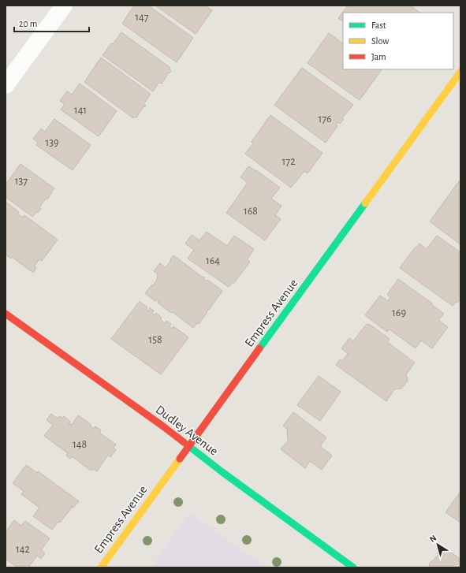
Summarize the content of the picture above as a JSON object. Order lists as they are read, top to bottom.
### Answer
{
  "streets": {
    "street": ["Empress Avenue", "Dudley Avenue"]
  },
  "crossings": [
    ["Empress Avenue", "Dudley Avenue"]
  ],
  "house_numbers": [
    "147",
    "141",
    "176",
    "139",
    "172",
    "137",
    "168",
    "164",
    "169",
    "158",
    "148",
    "142"
  ],
  "legend": ["Fast", "Slow", "Jam"],
  "scale_bar": "20 m",
  "north": "top left"
}
